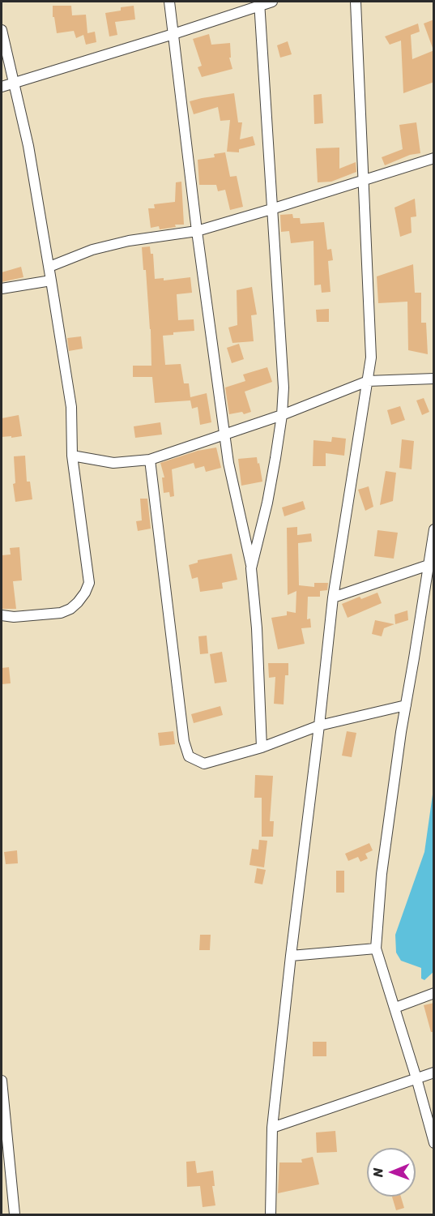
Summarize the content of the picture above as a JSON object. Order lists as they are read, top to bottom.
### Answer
{
  "north": "left"
}
